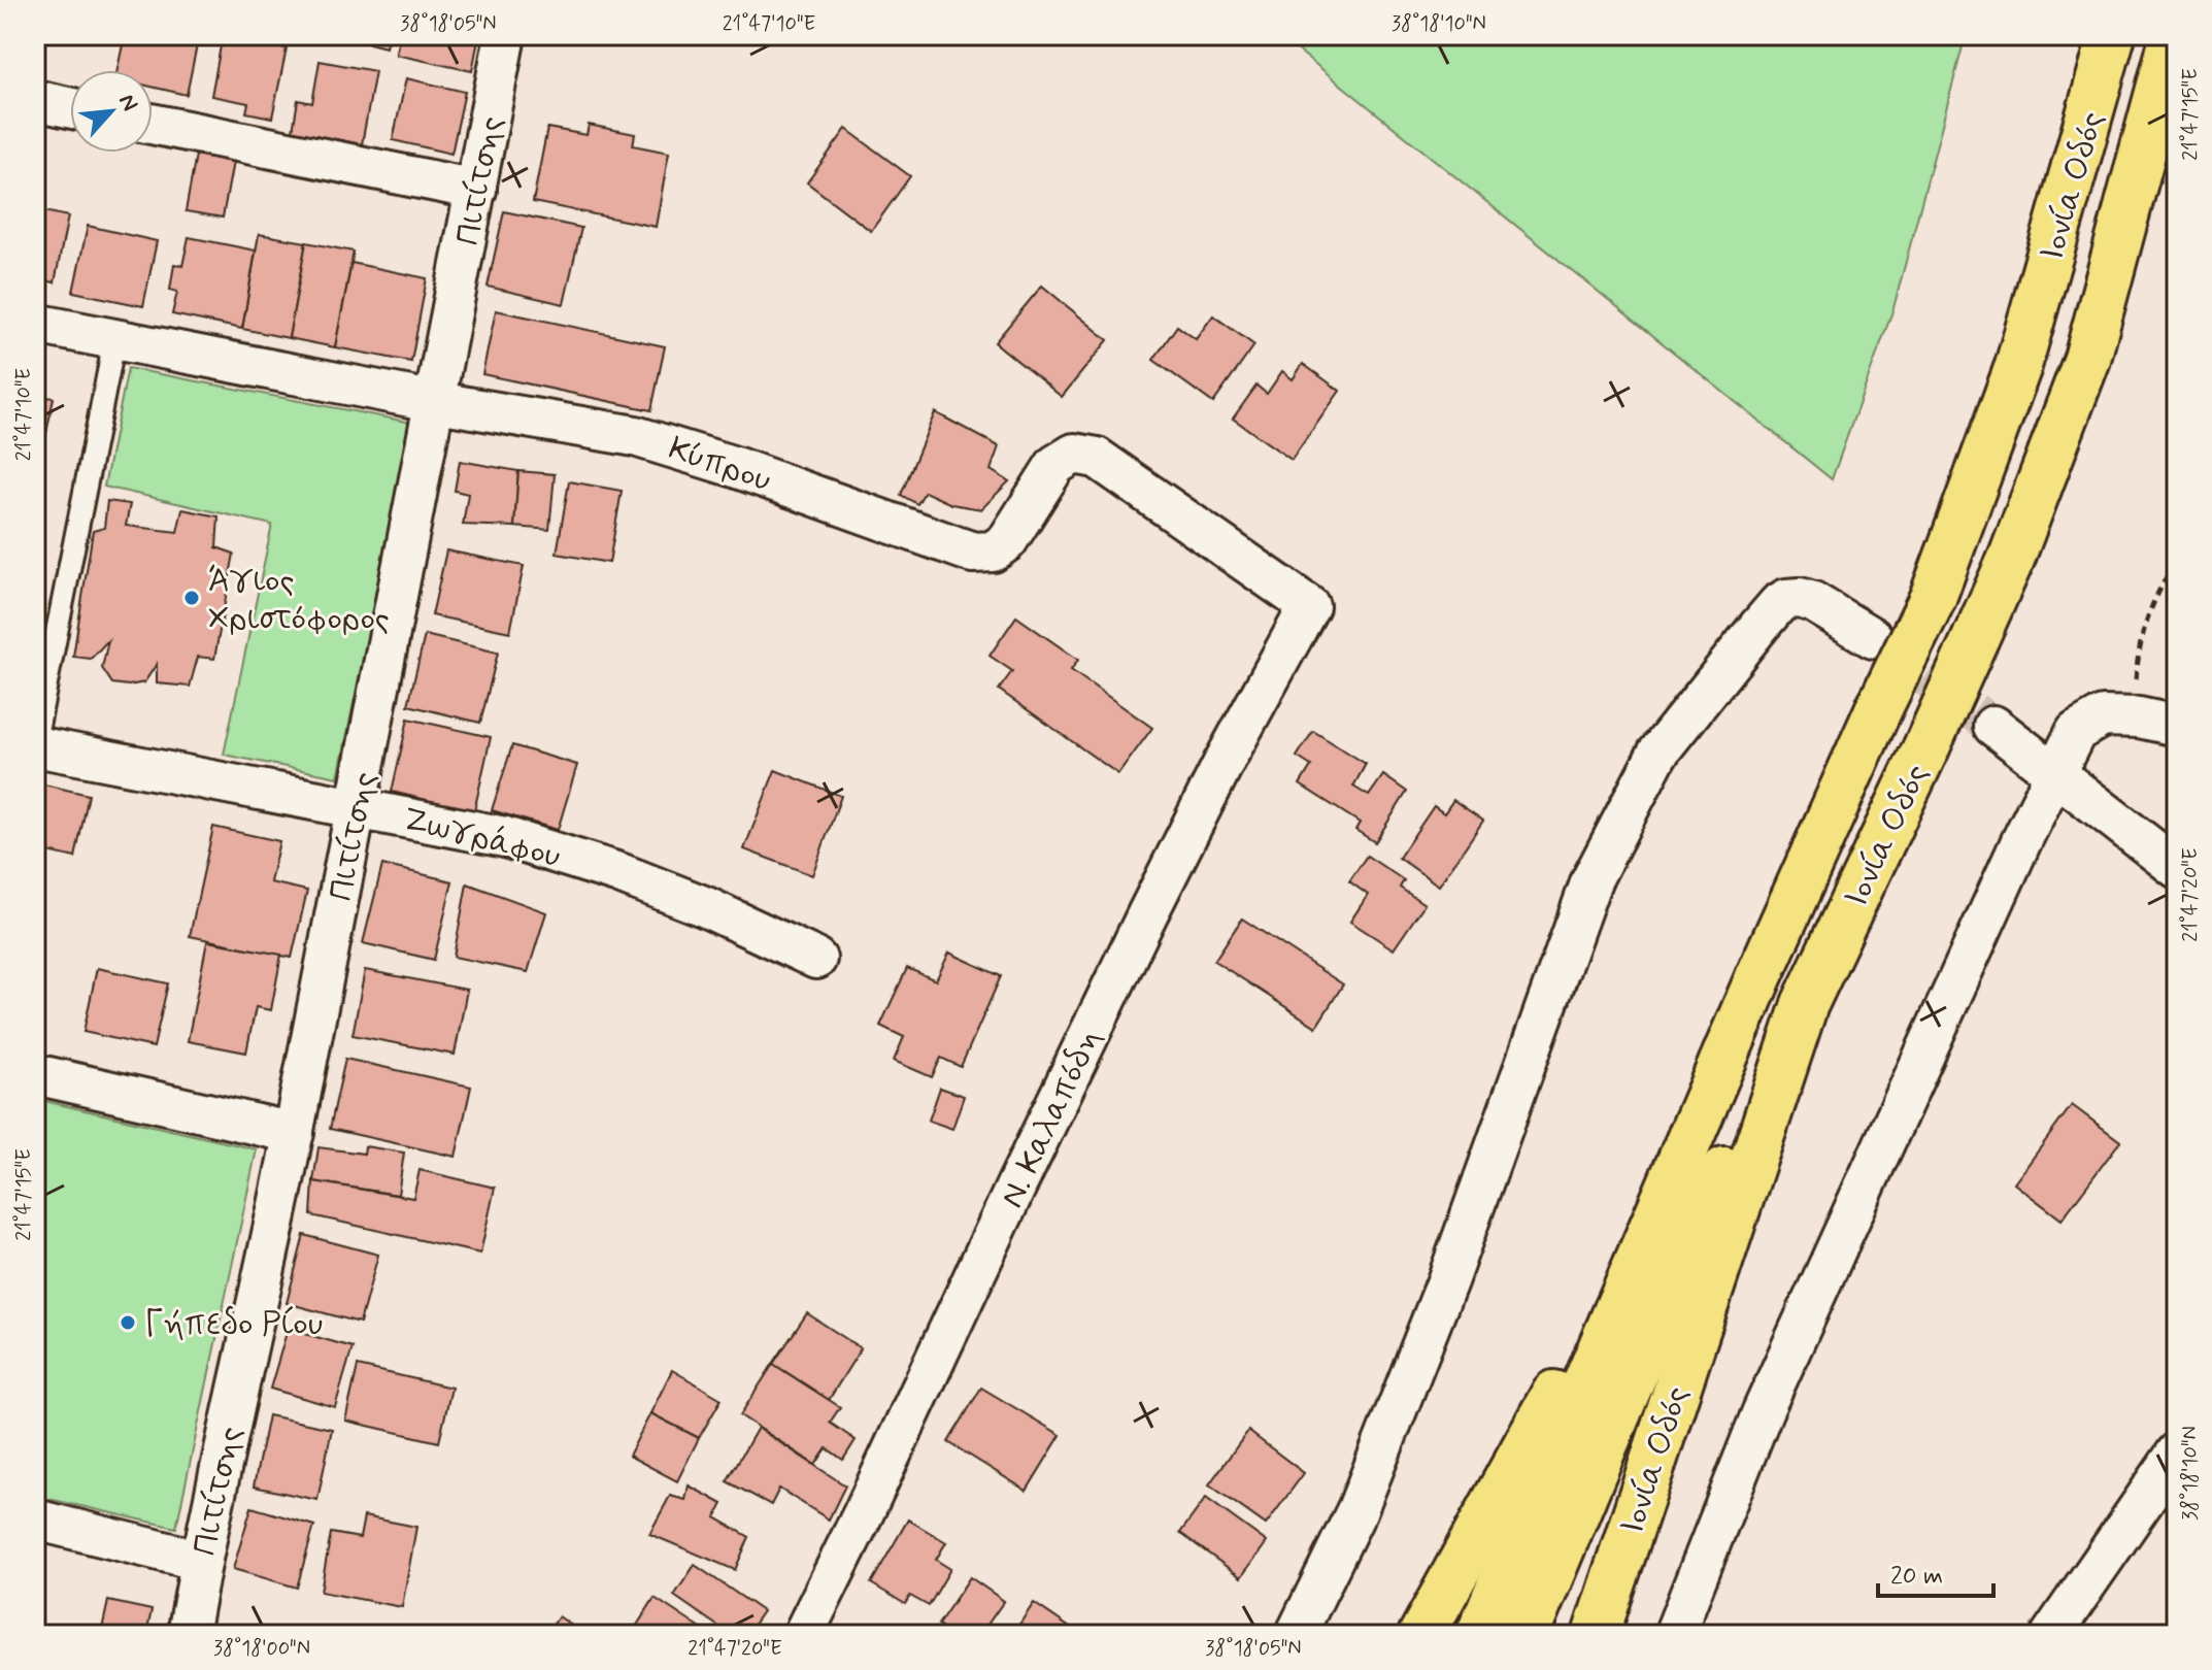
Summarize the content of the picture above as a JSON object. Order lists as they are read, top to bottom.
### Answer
{
  "streets": {
    "highway": ["Ιονία Οδός"],
    "street": [
      "Πιτίτσης",
      "Κύπρου",
      "Ζωγράφου",
      "Ν. Καλαπόδη"
    ]
  },
  "crossings": [
    ["Πιτίτσης", "Κύπρου"],
    ["Πιτίτσης", "Ζωγράφου"],
    ["Κύπρου", "Ν. Καλαπόδη"]
  ],
  "places": ["Άγιος Χριστόφορος", "Γήπεδο Ρίου"],
  "scale_bar": "20 m",
  "north": "top right",
  "coordinates": [
    "38°18'05\"N",
    "21°47'10\"E",
    "38°18'10\"N",
    "21°47'15\"E",
    "21°47'20\"E",
    "38°18'00\"N"
  ]
}
